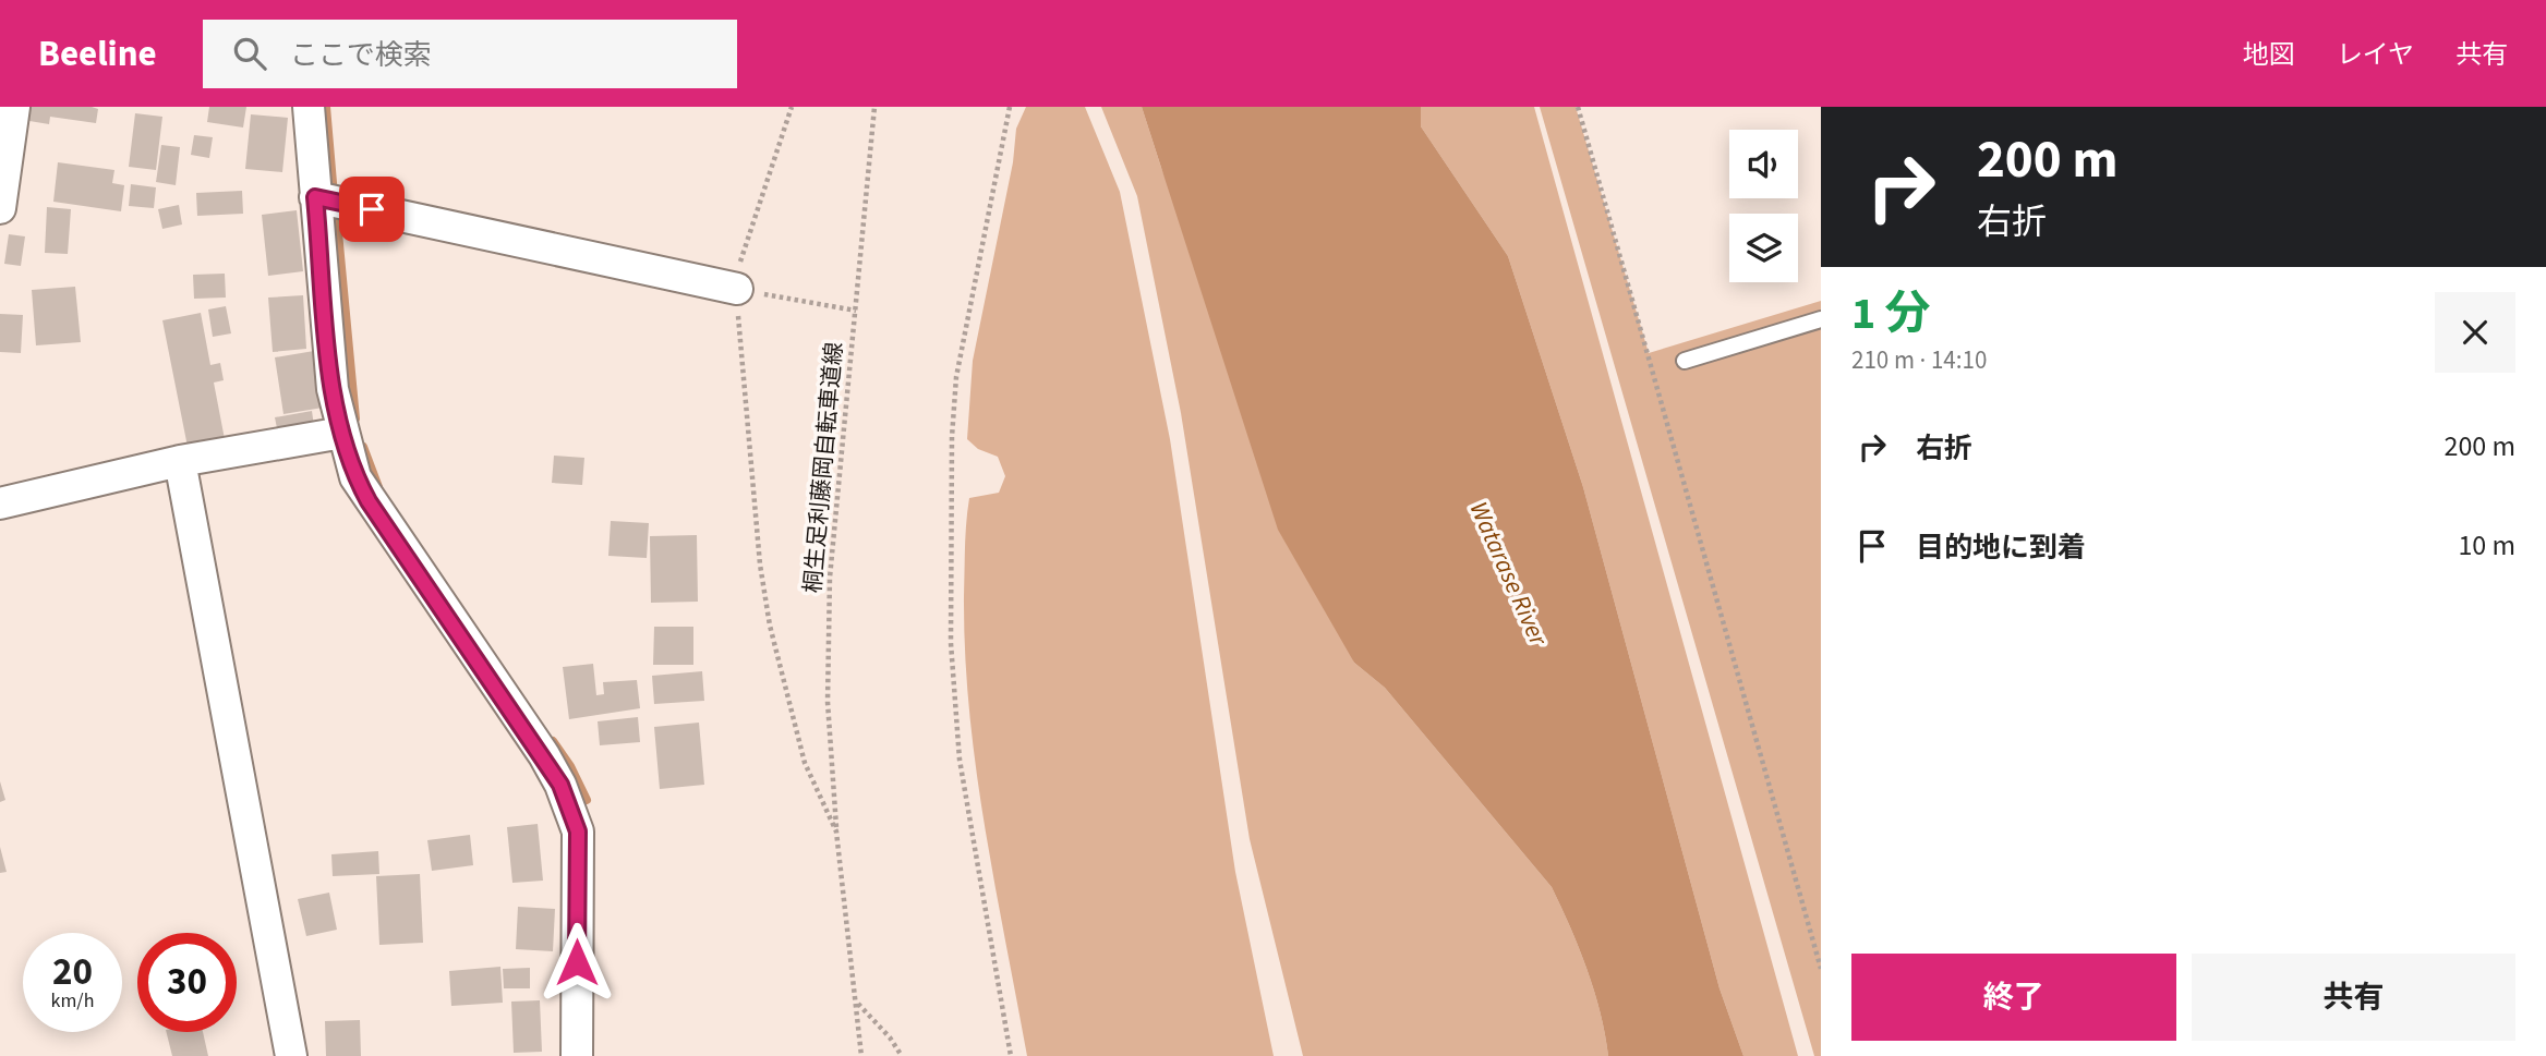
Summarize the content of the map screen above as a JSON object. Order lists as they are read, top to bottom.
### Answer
{
  "streets": {
    "path": ["桐生足利藤岡自転車道線"]
  },
  "water": ["Watarase River"],
  "page": {
    "header": "Beeline",
    "search": "ここで検索",
    "nav": ["地図", "レイヤ", "共有"],
    "turn": ["200 m", "右折"],
    "heading": ["1 分", "210 m · 14:10"],
    "list": [
      {
        "name": "右折",
        "value": "200 m"
      },
      {
        "name": "目的地に到着",
        "value": "10 m"
      }
    ],
    "speed": "20 km/h",
    "limit": "30",
    "buttons": ["終了", "共有"]
  }
}
